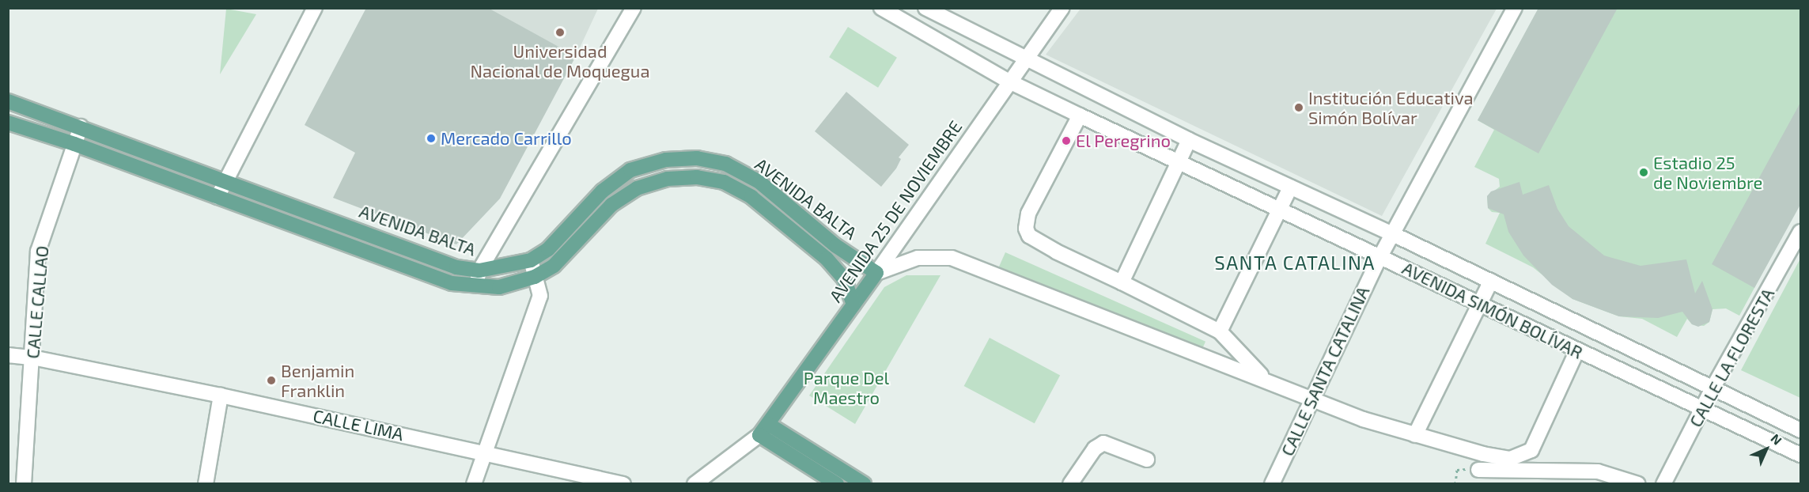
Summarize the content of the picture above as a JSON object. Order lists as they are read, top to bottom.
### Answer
{
  "streets": {
    "main road": ["AVENIDA BALTA", "AVENIDA 25 DE NOVIEMBRE"],
    "street": [
      "CALLE CALLAO",
      "AVENIDA SIMÓN BOLÍVAR",
      "CALLE LA FLORESTA",
      "CALLE SANTA CATALINA",
      "CALLE LIMA"
    ]
  },
  "crossings": [
    ["AVENIDA BALTA", "AVENIDA 25 DE NOVIEMBRE"],
    ["AVENIDA BALTA", "CALLE CALLAO"],
    ["AVENIDA 25 DE NOVIEMBRE", "AVENIDA SIMÓN BOLÍVAR"],
    ["CALLE CALLAO", "CALLE LIMA"],
    ["AVENIDA SIMÓN BOLÍVAR", "CALLE LA FLORESTA"],
    ["AVENIDA SIMÓN BOLÍVAR", "CALLE SANTA CATALINA"]
  ],
  "districts": ["SANTA CATALINA"],
  "parks": ["Parque Del Maestro"],
  "places": [
    "Universidad Nacional de Moquegua",
    "Institución Educativa Simón Bolívar",
    "Mercado Carrillo",
    "El Peregrino",
    "Estadio 25 de Noviembre",
    "Benjamin Franklin"
  ],
  "north": "top right"
}
